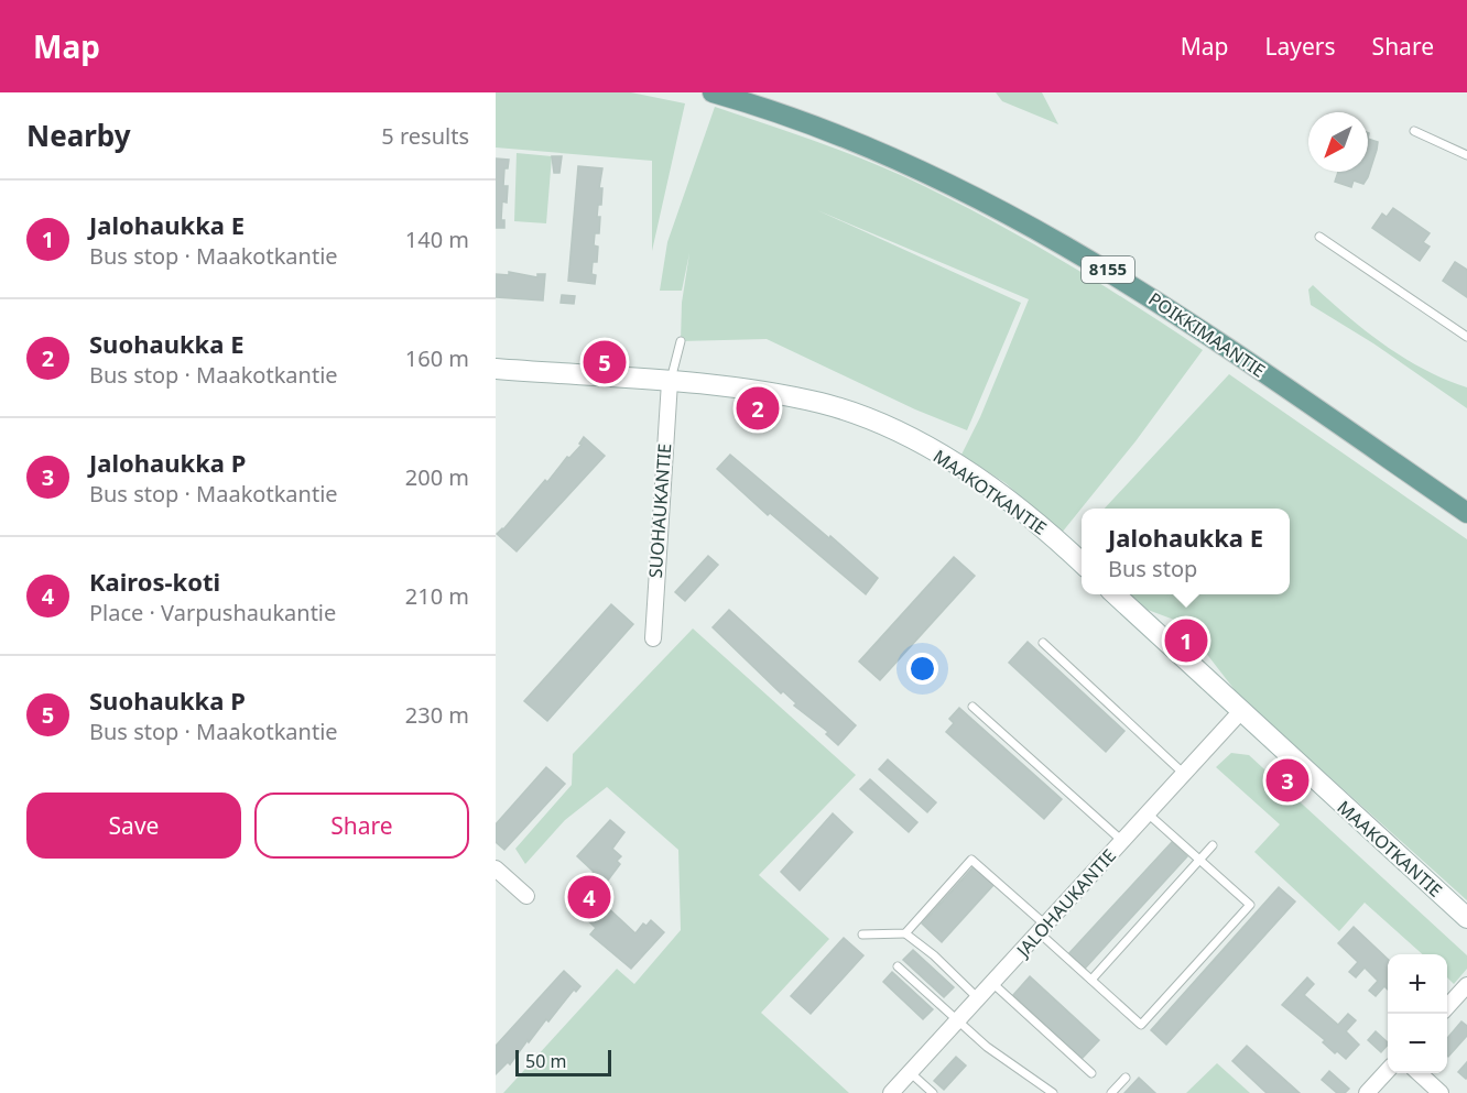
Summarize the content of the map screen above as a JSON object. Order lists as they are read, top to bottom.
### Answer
{
  "streets": {
    "main road": ["8155", "POIKKIMAANTIE"],
    "street": ["MAAKOTKANTIE", "SUOHAUKANTIE", "JALOHAUKANTIE"]
  },
  "crossings": [
    ["MAAKOTKANTIE", "SUOHAUKANTIE"],
    ["MAAKOTKANTIE", "JALOHAUKANTIE"]
  ],
  "scale_bar": "50 m",
  "north": "bottom left",
  "page": {
    "header": "Map",
    "nav": ["Map", "Layers", "Share"],
    "heading": ["Nearby", "5 results"],
    "list": [
      {
        "mark": "1",
        "name": "Jalohaukka E",
        "note": "Bus stop · Maakotkantie",
        "value": "140 m"
      },
      {
        "mark": "2",
        "name": "Suohaukka E",
        "note": "Bus stop · Maakotkantie",
        "value": "160 m"
      },
      {
        "mark": "3",
        "name": "Jalohaukka P",
        "note": "Bus stop · Maakotkantie",
        "value": "200 m"
      },
      {
        "mark": "4",
        "name": "Kairos-koti",
        "note": "Place · Varpushaukantie",
        "value": "210 m"
      },
      {
        "mark": "5",
        "name": "Suohaukka P",
        "note": "Bus stop · Maakotkantie",
        "value": "230 m"
      }
    ],
    "pins": [
      "5",
      "2",
      "1",
      "3",
      "4"
    ],
    "popup": ["Jalohaukka E", "Bus stop"],
    "buttons": ["Save", "Share"],
    "map_buttons": ["+", "−"],
    "scale": "50 m"
  }
}
